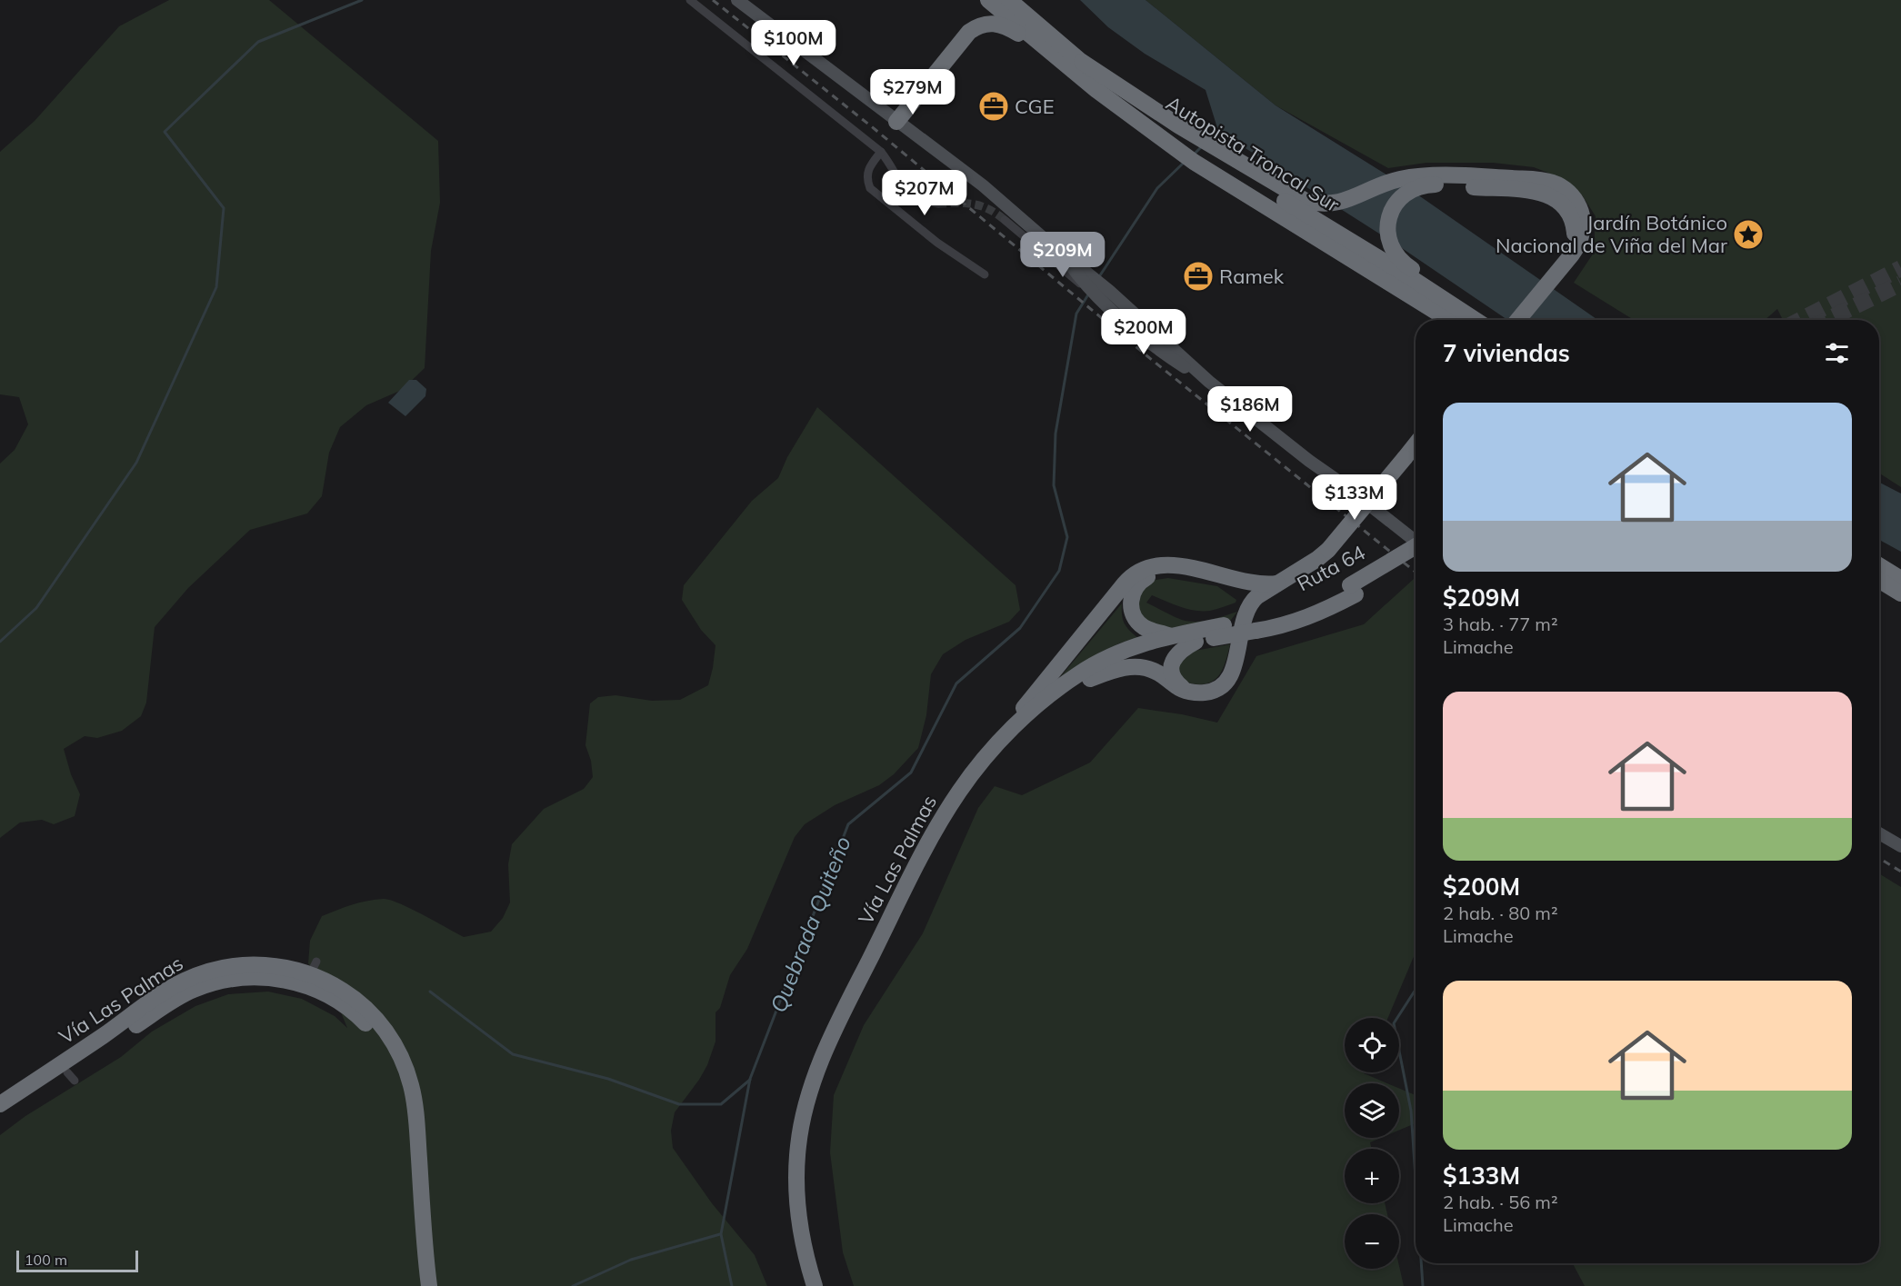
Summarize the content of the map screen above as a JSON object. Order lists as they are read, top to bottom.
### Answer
{
  "streets": {
    "highway": ["Autopista Troncal Sur", "Ruta 64", "Vía Las Palmas"]
  },
  "crossings": [
    ["Ruta 64", "Vía Las Palmas"]
  ],
  "water": ["Quebrada Quiteño"],
  "places": {
    "office": ["CGE", "Ramek"],
    "place": ["Jardín Botánico Nacional de Viña del Mar"]
  },
  "scale_bar": "100 m",
  "page": {
    "price": [
      "$100M",
      "$279M",
      "$207M",
      "$209M",
      "$200M",
      "$186M",
      "$133M"
    ],
    "heading": "7 viviendas",
    "list": [
      {
        "name": "$209M",
        "note": "3 hab. · 77 m² · Limache"
      },
      {
        "name": "$200M",
        "note": "2 hab. · 80 m² · Limache"
      },
      {
        "name": "$133M",
        "note": "2 hab. · 56 m² · Limache"
      }
    ],
    "map_buttons": ["+", "−"],
    "scale": "100 m"
  }
}
